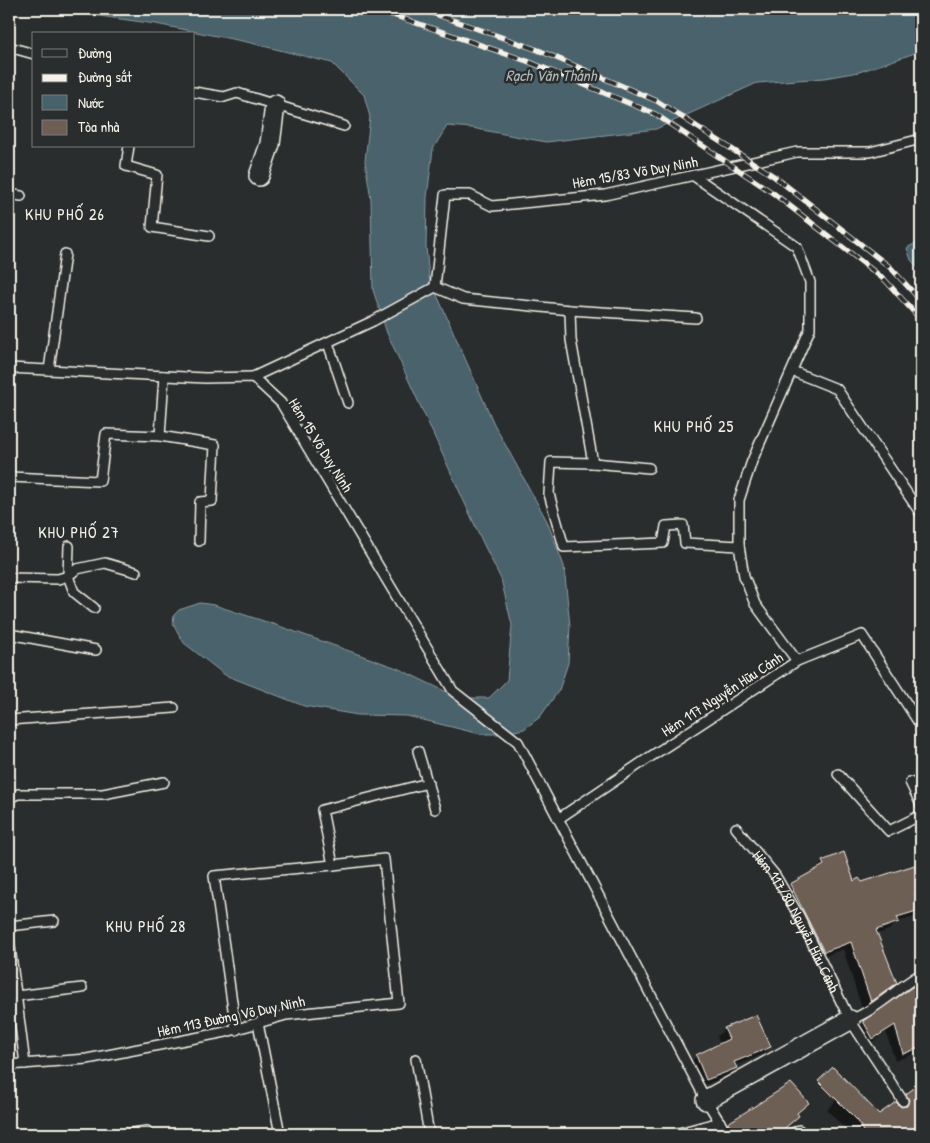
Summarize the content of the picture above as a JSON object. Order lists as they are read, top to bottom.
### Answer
{
  "streets": {
    "lane": [
      "Hẻm 15/83 Võ Duy Ninh",
      "Hẻm 15 Võ Duy Ninh",
      "Hẻm 117 Nguyễn Hữu Cảnh",
      "Hẻm 117/80 Nguyễn Hữu Cảnh",
      "Hẻm 113 Đường Võ Duy Ninh"
    ]
  },
  "crossings": [
    ["Hẻm 15/83 Võ Duy Ninh", "Hẻm 117 Nguyễn Hữu Cảnh"],
    ["Hẻm 15 Võ Duy Ninh", "Hẻm 117 Nguyễn Hữu Cảnh"]
  ],
  "districts": [
    "KHU PHỐ 26",
    "KHU PHỐ 25",
    "KHU PHỐ 27",
    "KHU PHỐ 28"
  ],
  "water": ["Rạch Văn Thánh"],
  "legend": [
    "Đường",
    "Đường sắt",
    "Nước",
    "Tòa nhà"
  ]
}
